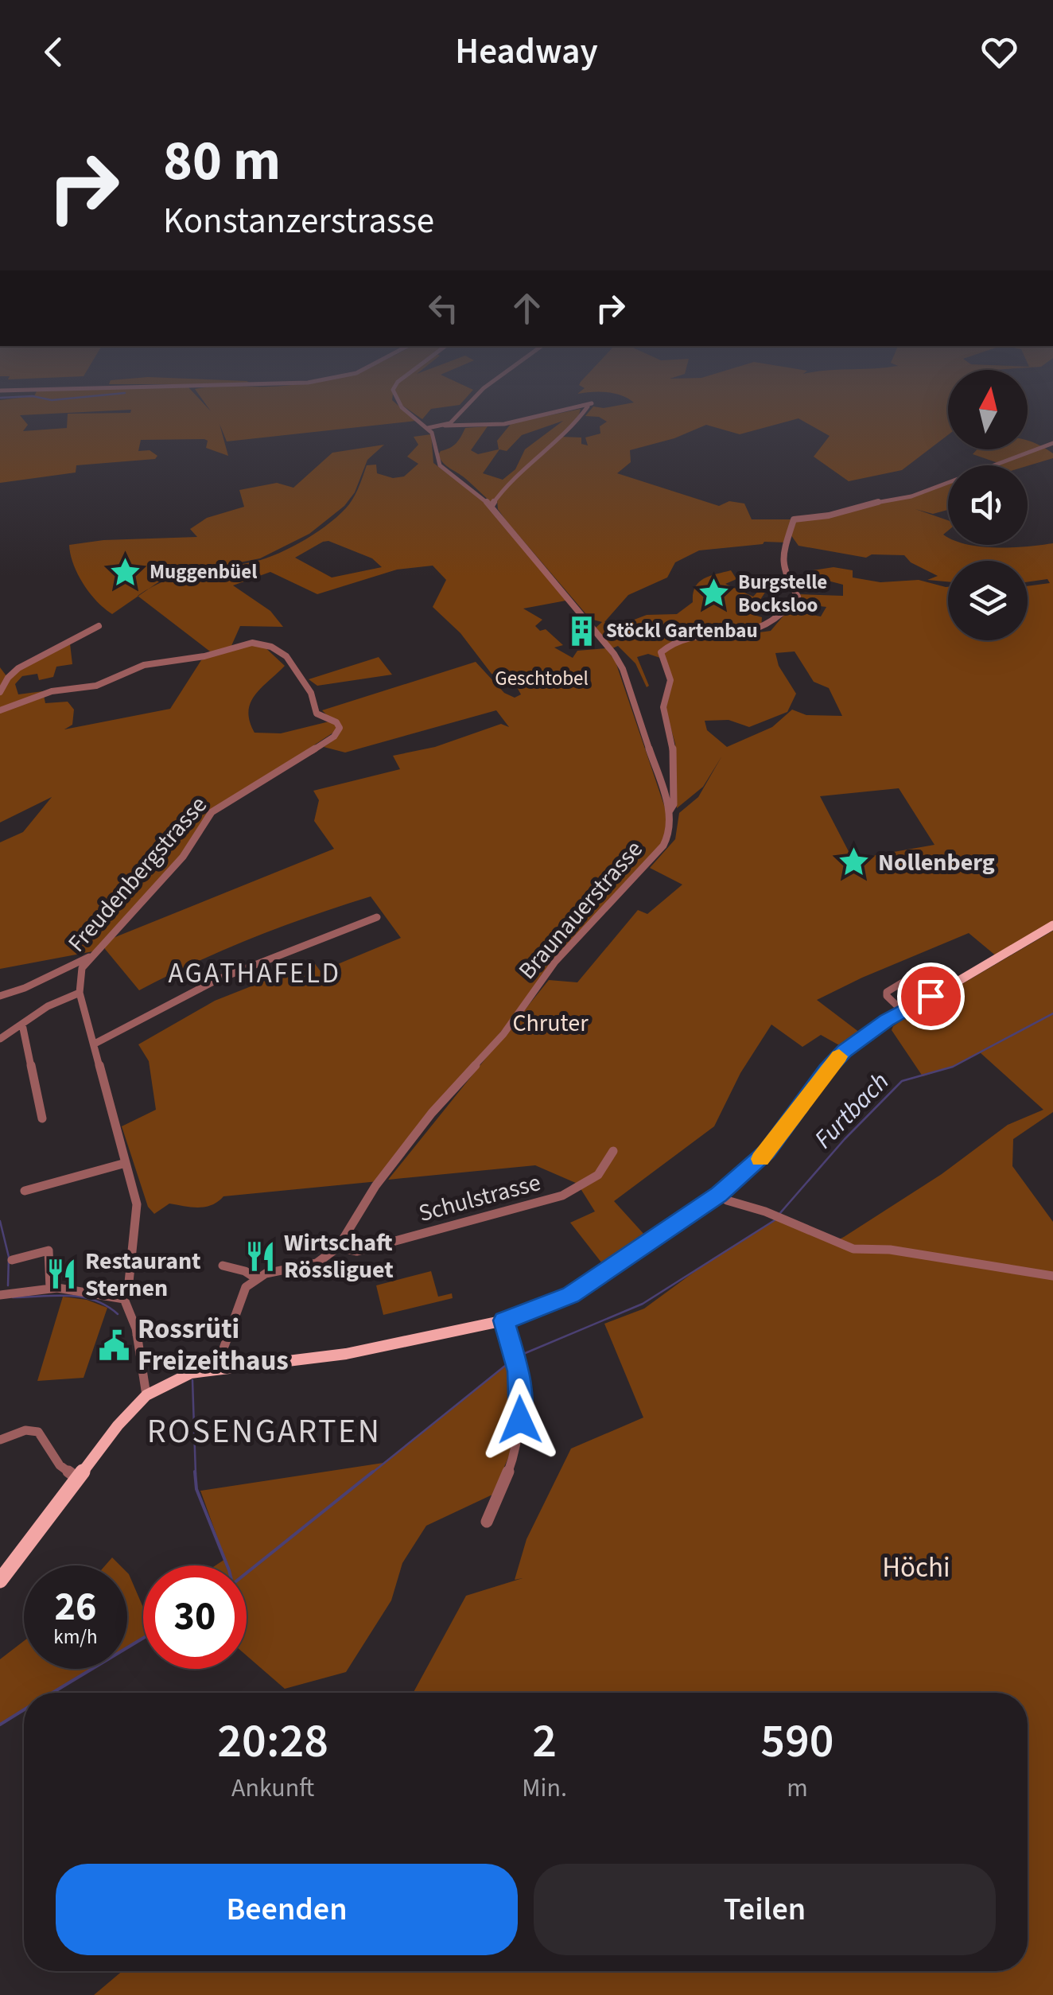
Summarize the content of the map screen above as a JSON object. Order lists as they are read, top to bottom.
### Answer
{
  "streets": {
    "street": ["Freudenbergstrasse", "Braunauerstrasse", "Schulstrasse"]
  },
  "crossings": [
    ["Braunauerstrasse", "Schulstrasse"]
  ],
  "districts": ["AGATHAFELD", "ROSENGARTEN"],
  "water": ["Furtbach"],
  "parks": ["Geschtobel", "Chruter", "Höchi"],
  "places": {
    "place": ["Muggenbüel", "Burgstelle Bocksloo", "Nollenberg"],
    "building": ["Stöckl Gartenbau"],
    "restaurant": ["Wirtschaft Rössliguet", "Restaurant Sternen"],
    "public building": ["Rossrüti Freizeithaus"]
  },
  "north": "top",
  "page": {
    "header": "Headway",
    "turn": ["80 m", "Konstanzerstrasse"],
    "speed": "26 km/h",
    "limit": "30",
    "eta": [
      "20:28",
      "Ankunft",
      "2",
      "Min.",
      "590",
      "m"
    ],
    "buttons": ["Beenden", "Teilen"]
  }
}
